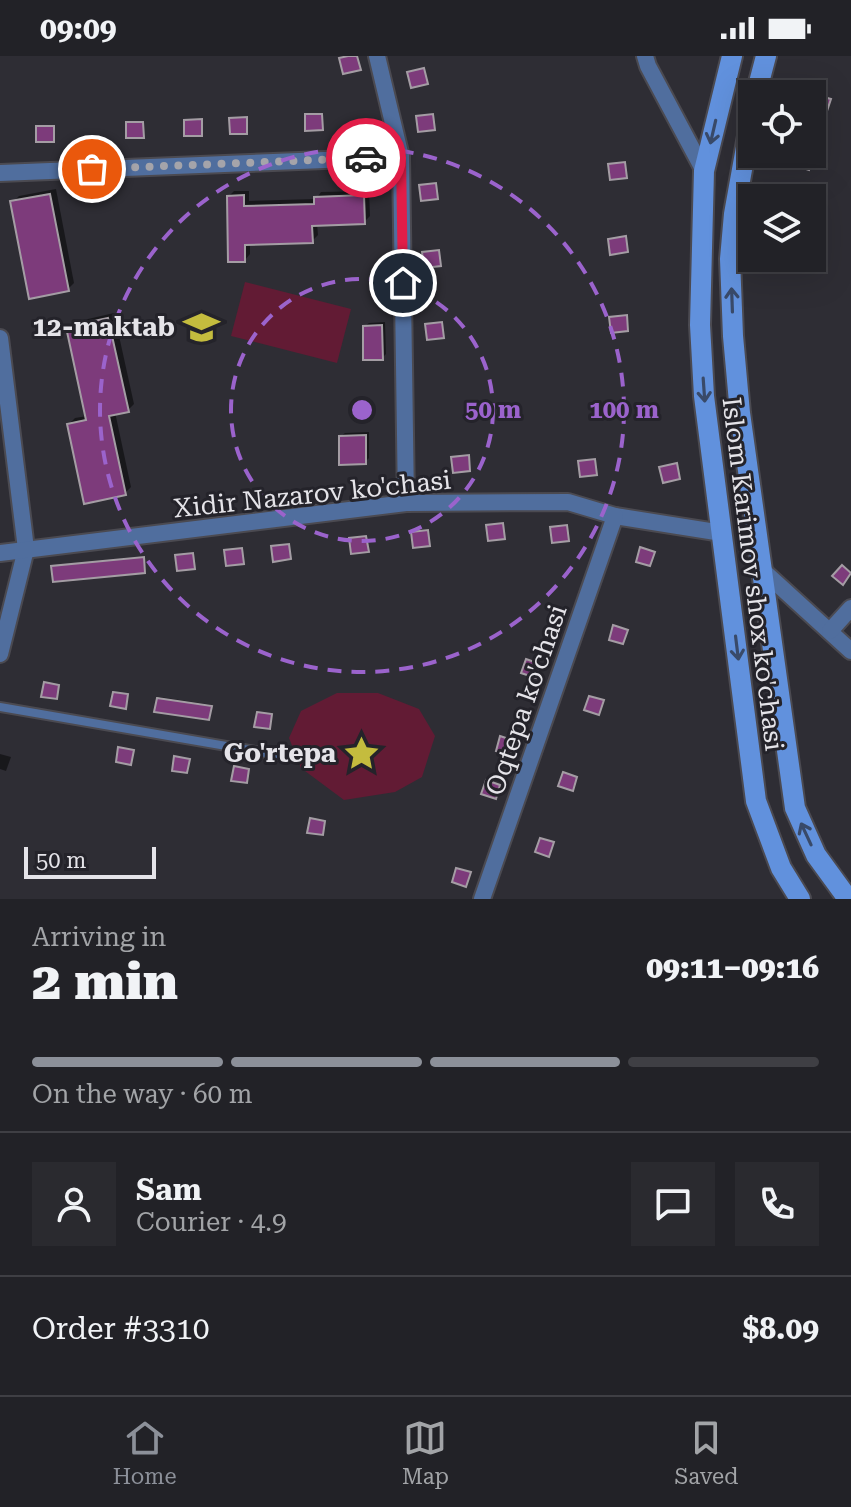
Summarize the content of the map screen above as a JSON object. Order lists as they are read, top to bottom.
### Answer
{
  "streets": {
    "main road": ["Islom Karimov shox ko'chasi"],
    "street": ["Xidir Nazarov ko'chasi", "Oqtepa ko'chasi"]
  },
  "crossings": [
    ["Xidir Nazarov ko'chasi", "Islom Karimov shox ko'chasi"],
    ["Xidir Nazarov ko'chasi", "Oqtepa ko'chasi"]
  ],
  "places": {
    "school or university": ["12-maktab"],
    "place": ["Go'rtepa"]
  },
  "scale_bar": "50 m",
  "page": {
    "status": "09:09",
    "scale": "50 m",
    "heading": ["2 min", "Arriving in", "09:11–09:16"],
    "panel": [
      "Sam",
      "Courier · 4.9",
      "Order #3310",
      "$8.09"
    ],
    "bar": "On the way · 60 m",
    "tabs": ["Home", "Map", "Saved"]
  },
  "rings": ["50 m", "100 m"]
}
